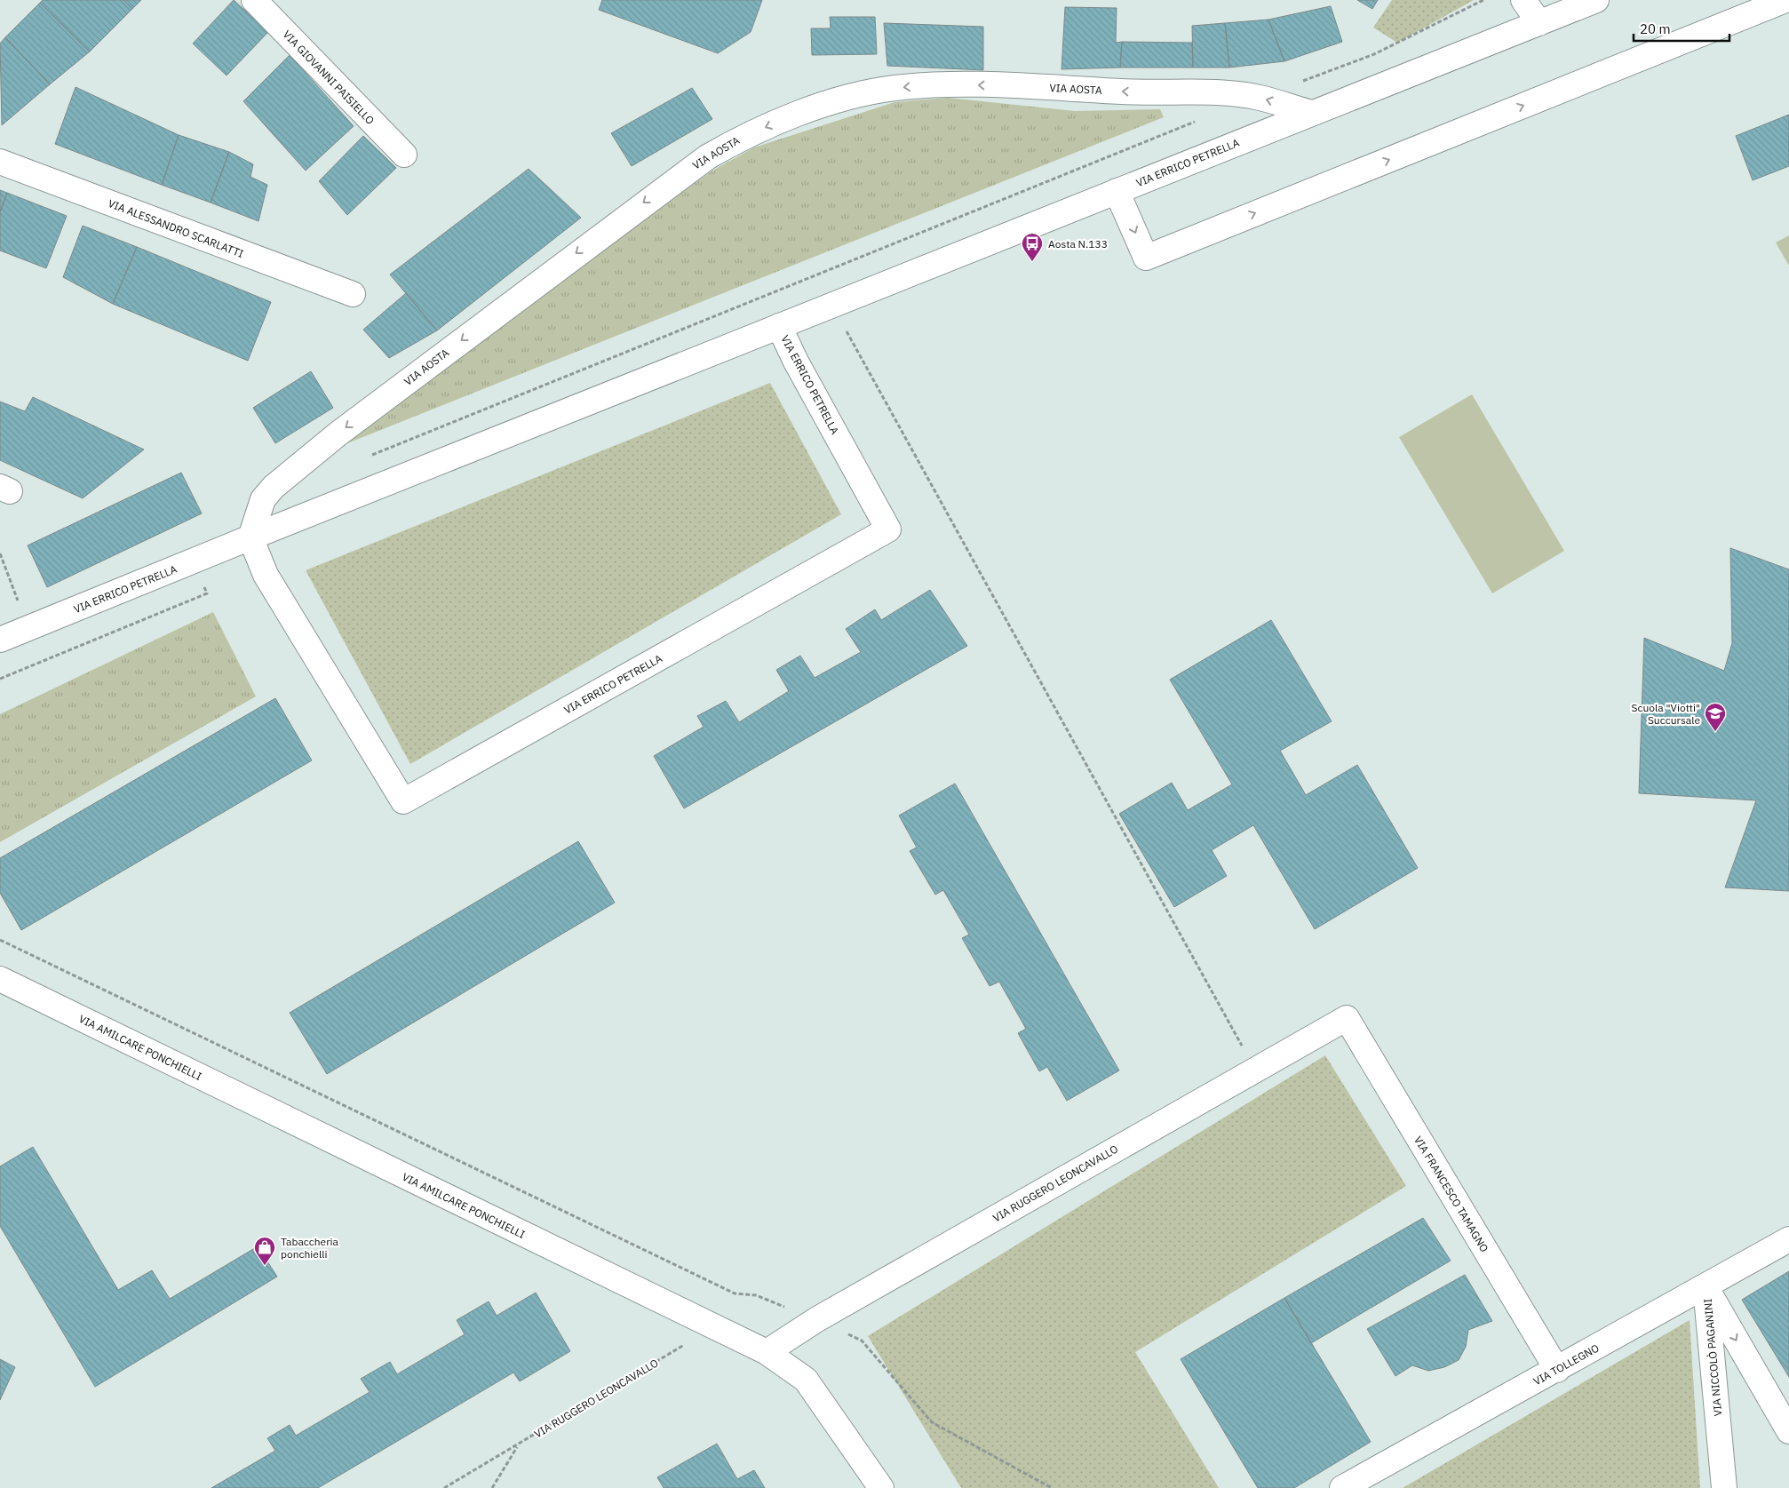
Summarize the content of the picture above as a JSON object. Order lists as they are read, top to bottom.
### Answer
{
  "streets": {
    "street": [
      "VIA GIOVANNI PAISIELLO",
      "VIA AOSTA",
      "VIA ERRICO PETRELLA",
      "VIA ALESSANDRO SCARLATTI",
      "VIA AMILCARE PONCHIELLI",
      "VIA RUGGERO LEONCAVALLO",
      "VIA FRANCESCO TAMAGNO",
      "VIA NICCOLÒ PAGANINI",
      "VIA TOLLEGNO"
    ]
  },
  "crossings": [
    ["VIA AOSTA", "VIA ERRICO PETRELLA"],
    ["VIA AMILCARE PONCHIELLI", "VIA RUGGERO LEONCAVALLO"],
    ["VIA RUGGERO LEONCAVALLO", "VIA FRANCESCO TAMAGNO"],
    ["VIA FRANCESCO TAMAGNO", "VIA TOLLEGNO"],
    ["VIA NICCOLÒ PAGANINI", "VIA TOLLEGNO"]
  ],
  "one_way": ["VIA AOSTA"],
  "places": {
    "bus stop": ["Aosta N.133"],
    "school or university": ["Scuola \"Viotti\" Succursale"],
    "shop": ["Tabaccheria ponchielli"]
  },
  "scale_bar": "20 m"
}
